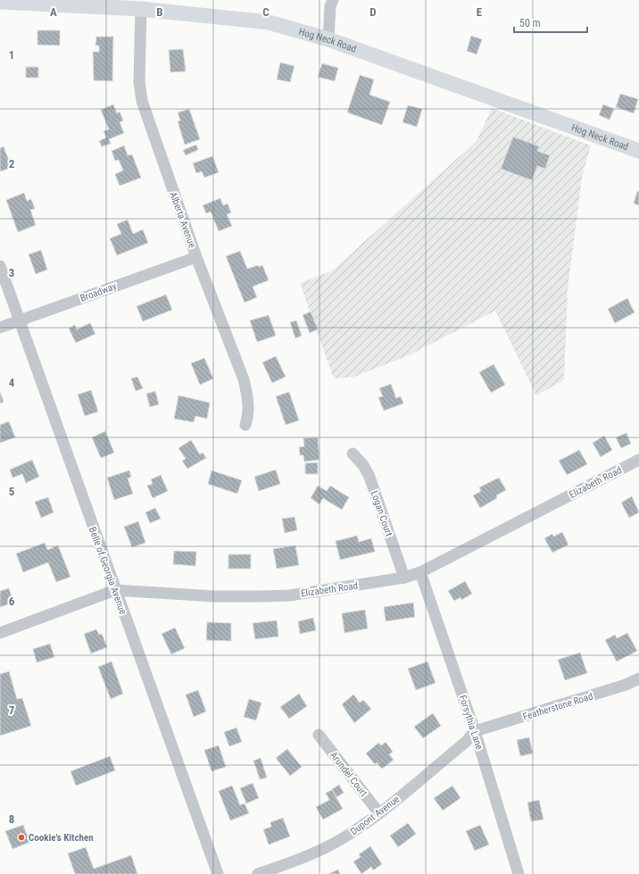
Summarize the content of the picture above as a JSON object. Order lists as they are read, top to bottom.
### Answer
{
  "streets": {
    "main road": ["Hog Neck Road"],
    "street": [
      "Alberta Avenue",
      "Broadway",
      "Elizabeth Road",
      "Logan Court",
      "Belle of Georgia Avenue",
      "Featherstone Road",
      "Forsythia Lane",
      "Arundel Court",
      "Dupont Avenue"
    ]
  },
  "crossings": [
    ["Hog Neck Road", "Alberta Avenue"],
    ["Alberta Avenue", "Broadway"],
    ["Broadway", "Belle of Georgia Avenue"],
    ["Elizabeth Road", "Logan Court"],
    ["Elizabeth Road", "Belle of Georgia Avenue"],
    ["Elizabeth Road", "Forsythia Lane"],
    ["Featherstone Road", "Forsythia Lane"],
    ["Featherstone Road", "Dupont Avenue"],
    ["Forsythia Lane", "Dupont Avenue"],
    ["Arundel Court", "Dupont Avenue"]
  ],
  "places": ["Cookie's Kitchen"],
  "scale_bar": "50 m",
  "grid": {
    "columns": [
      "A",
      "B",
      "C",
      "D",
      "E"
    ],
    "rows": [
      "1",
      "2",
      "3",
      "4",
      "5",
      "6",
      "7",
      "8"
    ]
  }
}
